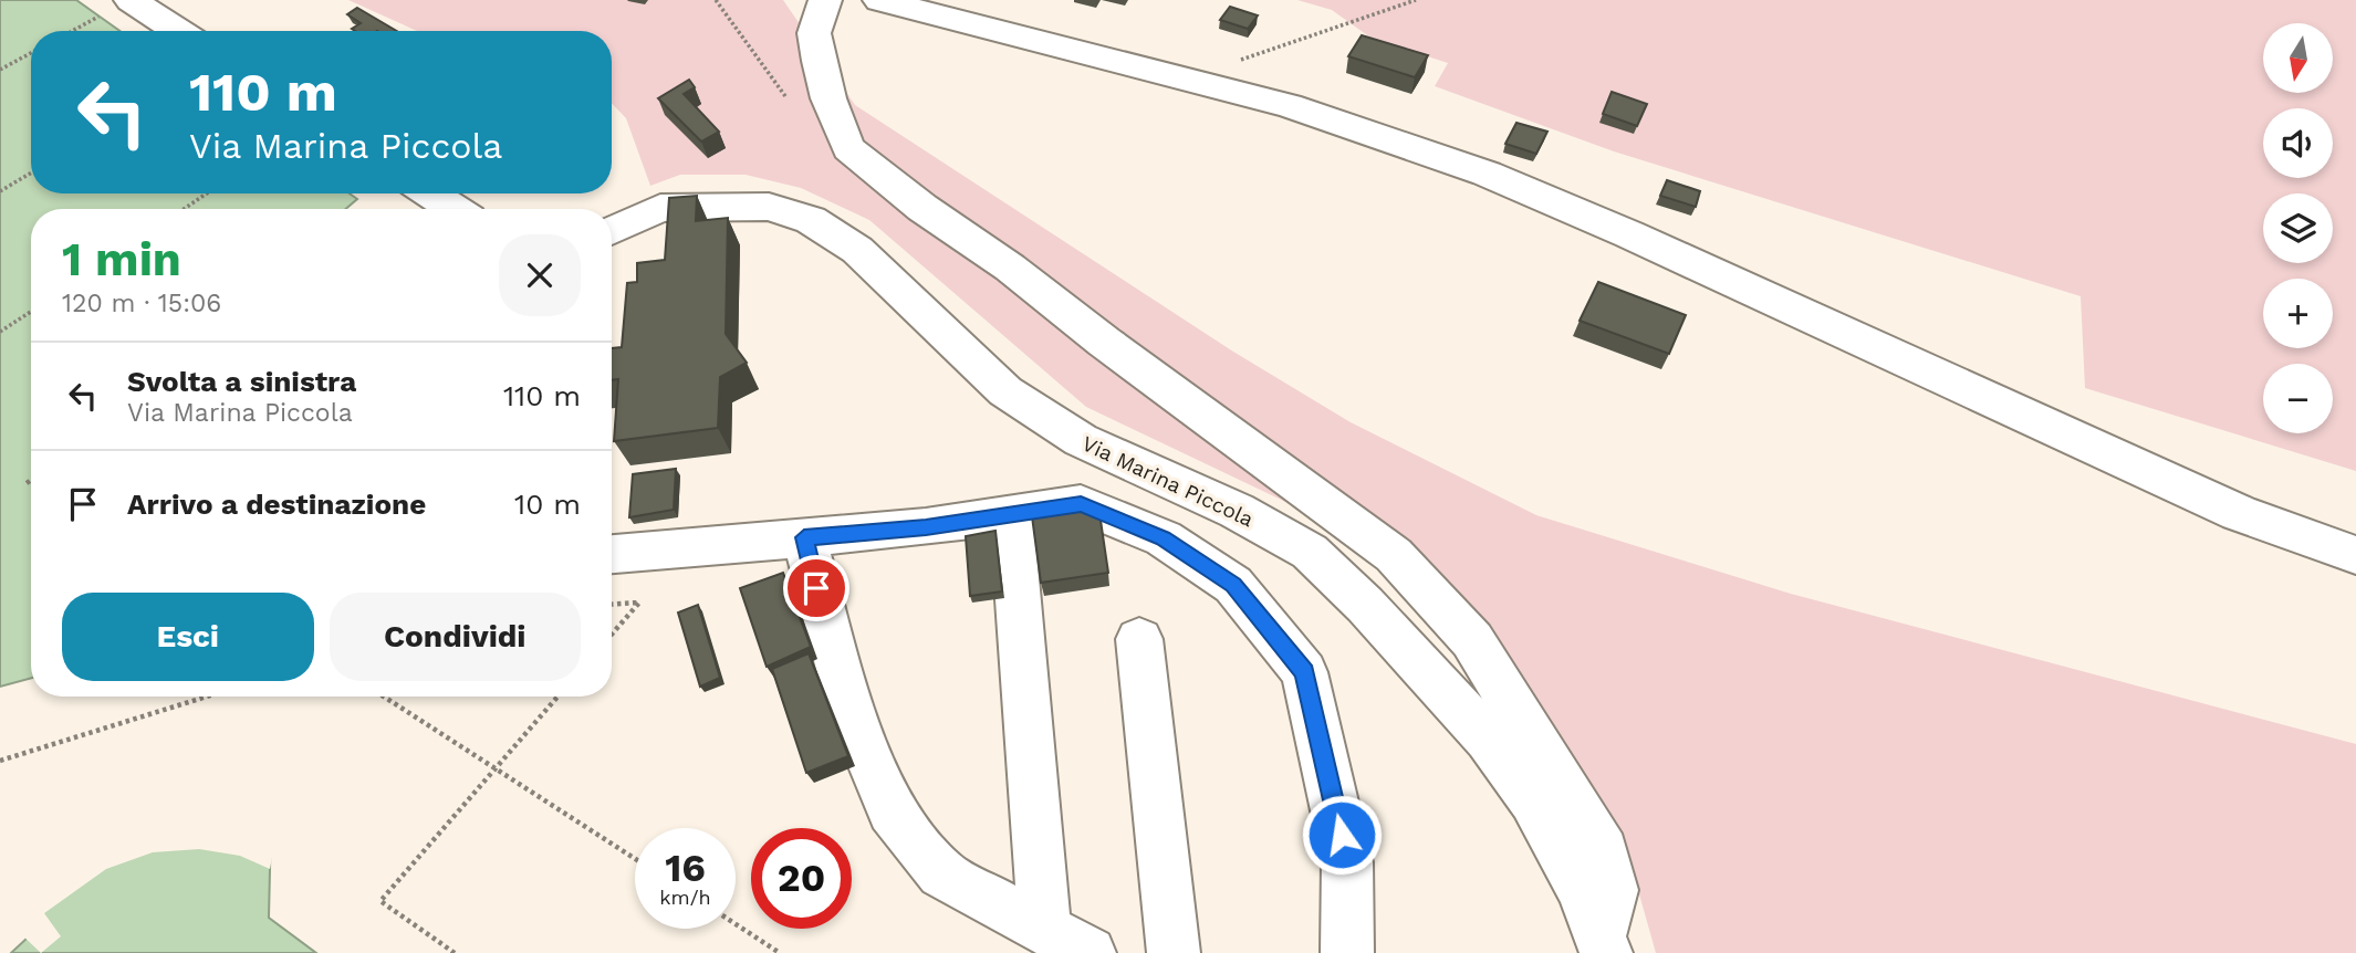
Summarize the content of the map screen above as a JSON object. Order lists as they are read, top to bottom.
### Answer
{
  "streets": {
    "lane": ["Via Marina Piccola"]
  },
  "north": "bottom",
  "page": {
    "map_buttons": ["+", "−"],
    "turn": ["110 m", "Via Marina Piccola"],
    "heading": ["1 min", "120 m · 15:06"],
    "list": [
      {
        "name": "Svolta a sinistra",
        "note": "Via Marina Piccola",
        "value": "110 m"
      },
      {
        "name": "Arrivo a destinazione",
        "value": "10 m"
      }
    ],
    "buttons": ["Esci", "Condividi"],
    "speed": "16 km/h",
    "limit": "20"
  }
}
